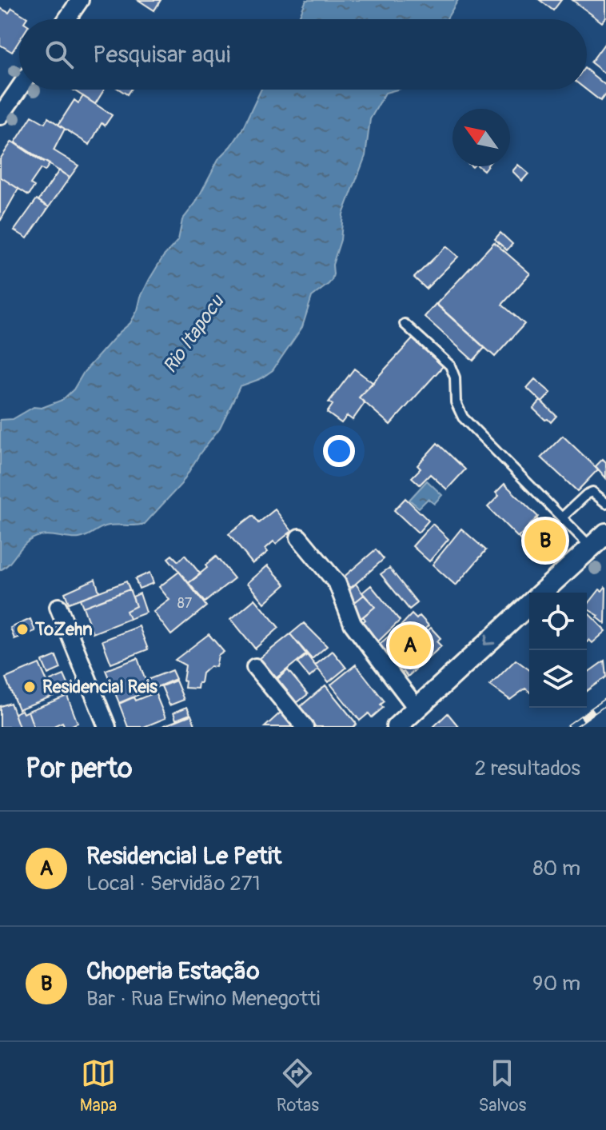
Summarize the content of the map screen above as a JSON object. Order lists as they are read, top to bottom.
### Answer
{
  "water": ["Rio Itapocu"],
  "places": ["ToZehn", "Residencial Reis"],
  "house_numbers": ["87"],
  "north": "top left",
  "page": {
    "search": "Pesquisar aqui",
    "pins": ["B", "A"],
    "heading": ["Por perto", "2 resultados"],
    "list": [
      {
        "mark": "A",
        "name": "Residencial Le Petit",
        "note": "Local · Servidão 271",
        "value": "80 m"
      },
      {
        "mark": "B",
        "name": "Choperia Estação",
        "note": "Bar · Rua Erwino Menegotti",
        "value": "90 m"
      }
    ],
    "nav": ["Mapa", "Rotas", "Salvos"]
  }
}
